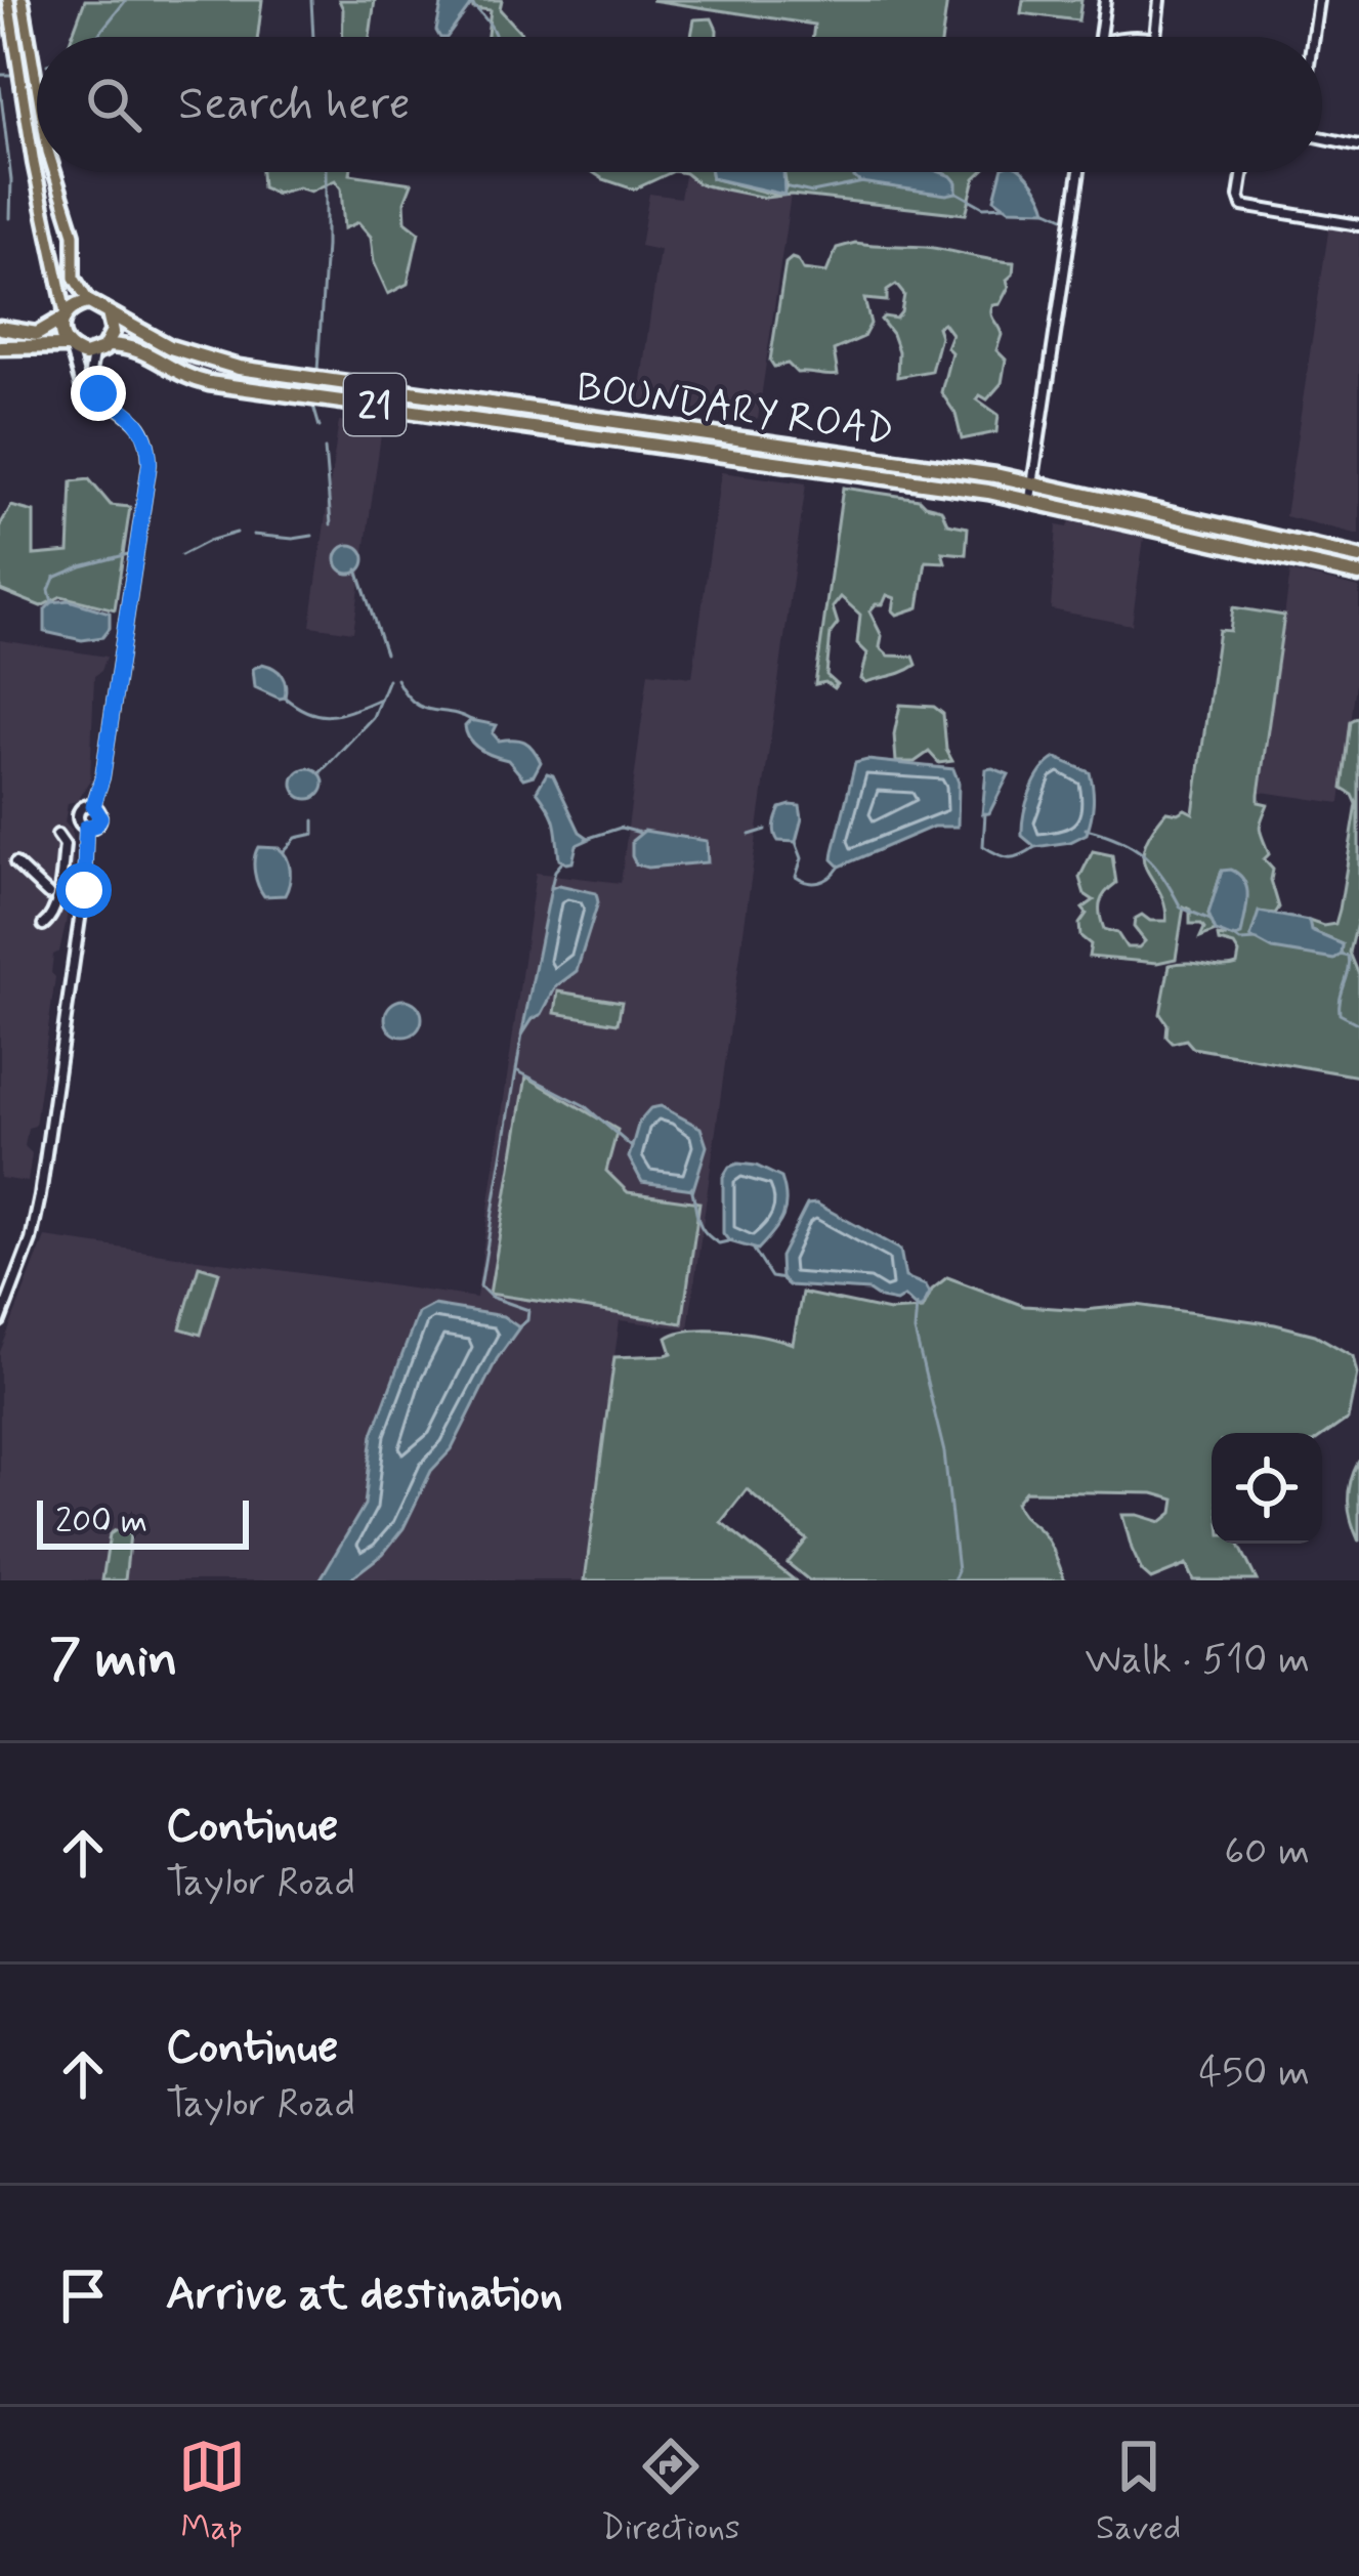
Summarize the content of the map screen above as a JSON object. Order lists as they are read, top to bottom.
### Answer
{
  "streets": {
    "highway": ["21", "BOUNDARY ROAD"]
  },
  "crossings": [
    ["21", "BOUNDARY ROAD"]
  ],
  "scale_bar": "200 m",
  "page": {
    "search": "Search here",
    "scale": "200 m",
    "heading": ["7 min", "Walk · 510 m"],
    "list": [
      ["Continue", "Taylor Road", "60 m"],
      ["Continue", "Taylor Road", "450 m"],
      "Arrive at destination"
    ],
    "nav": ["Map", "Directions", "Saved"]
  }
}
